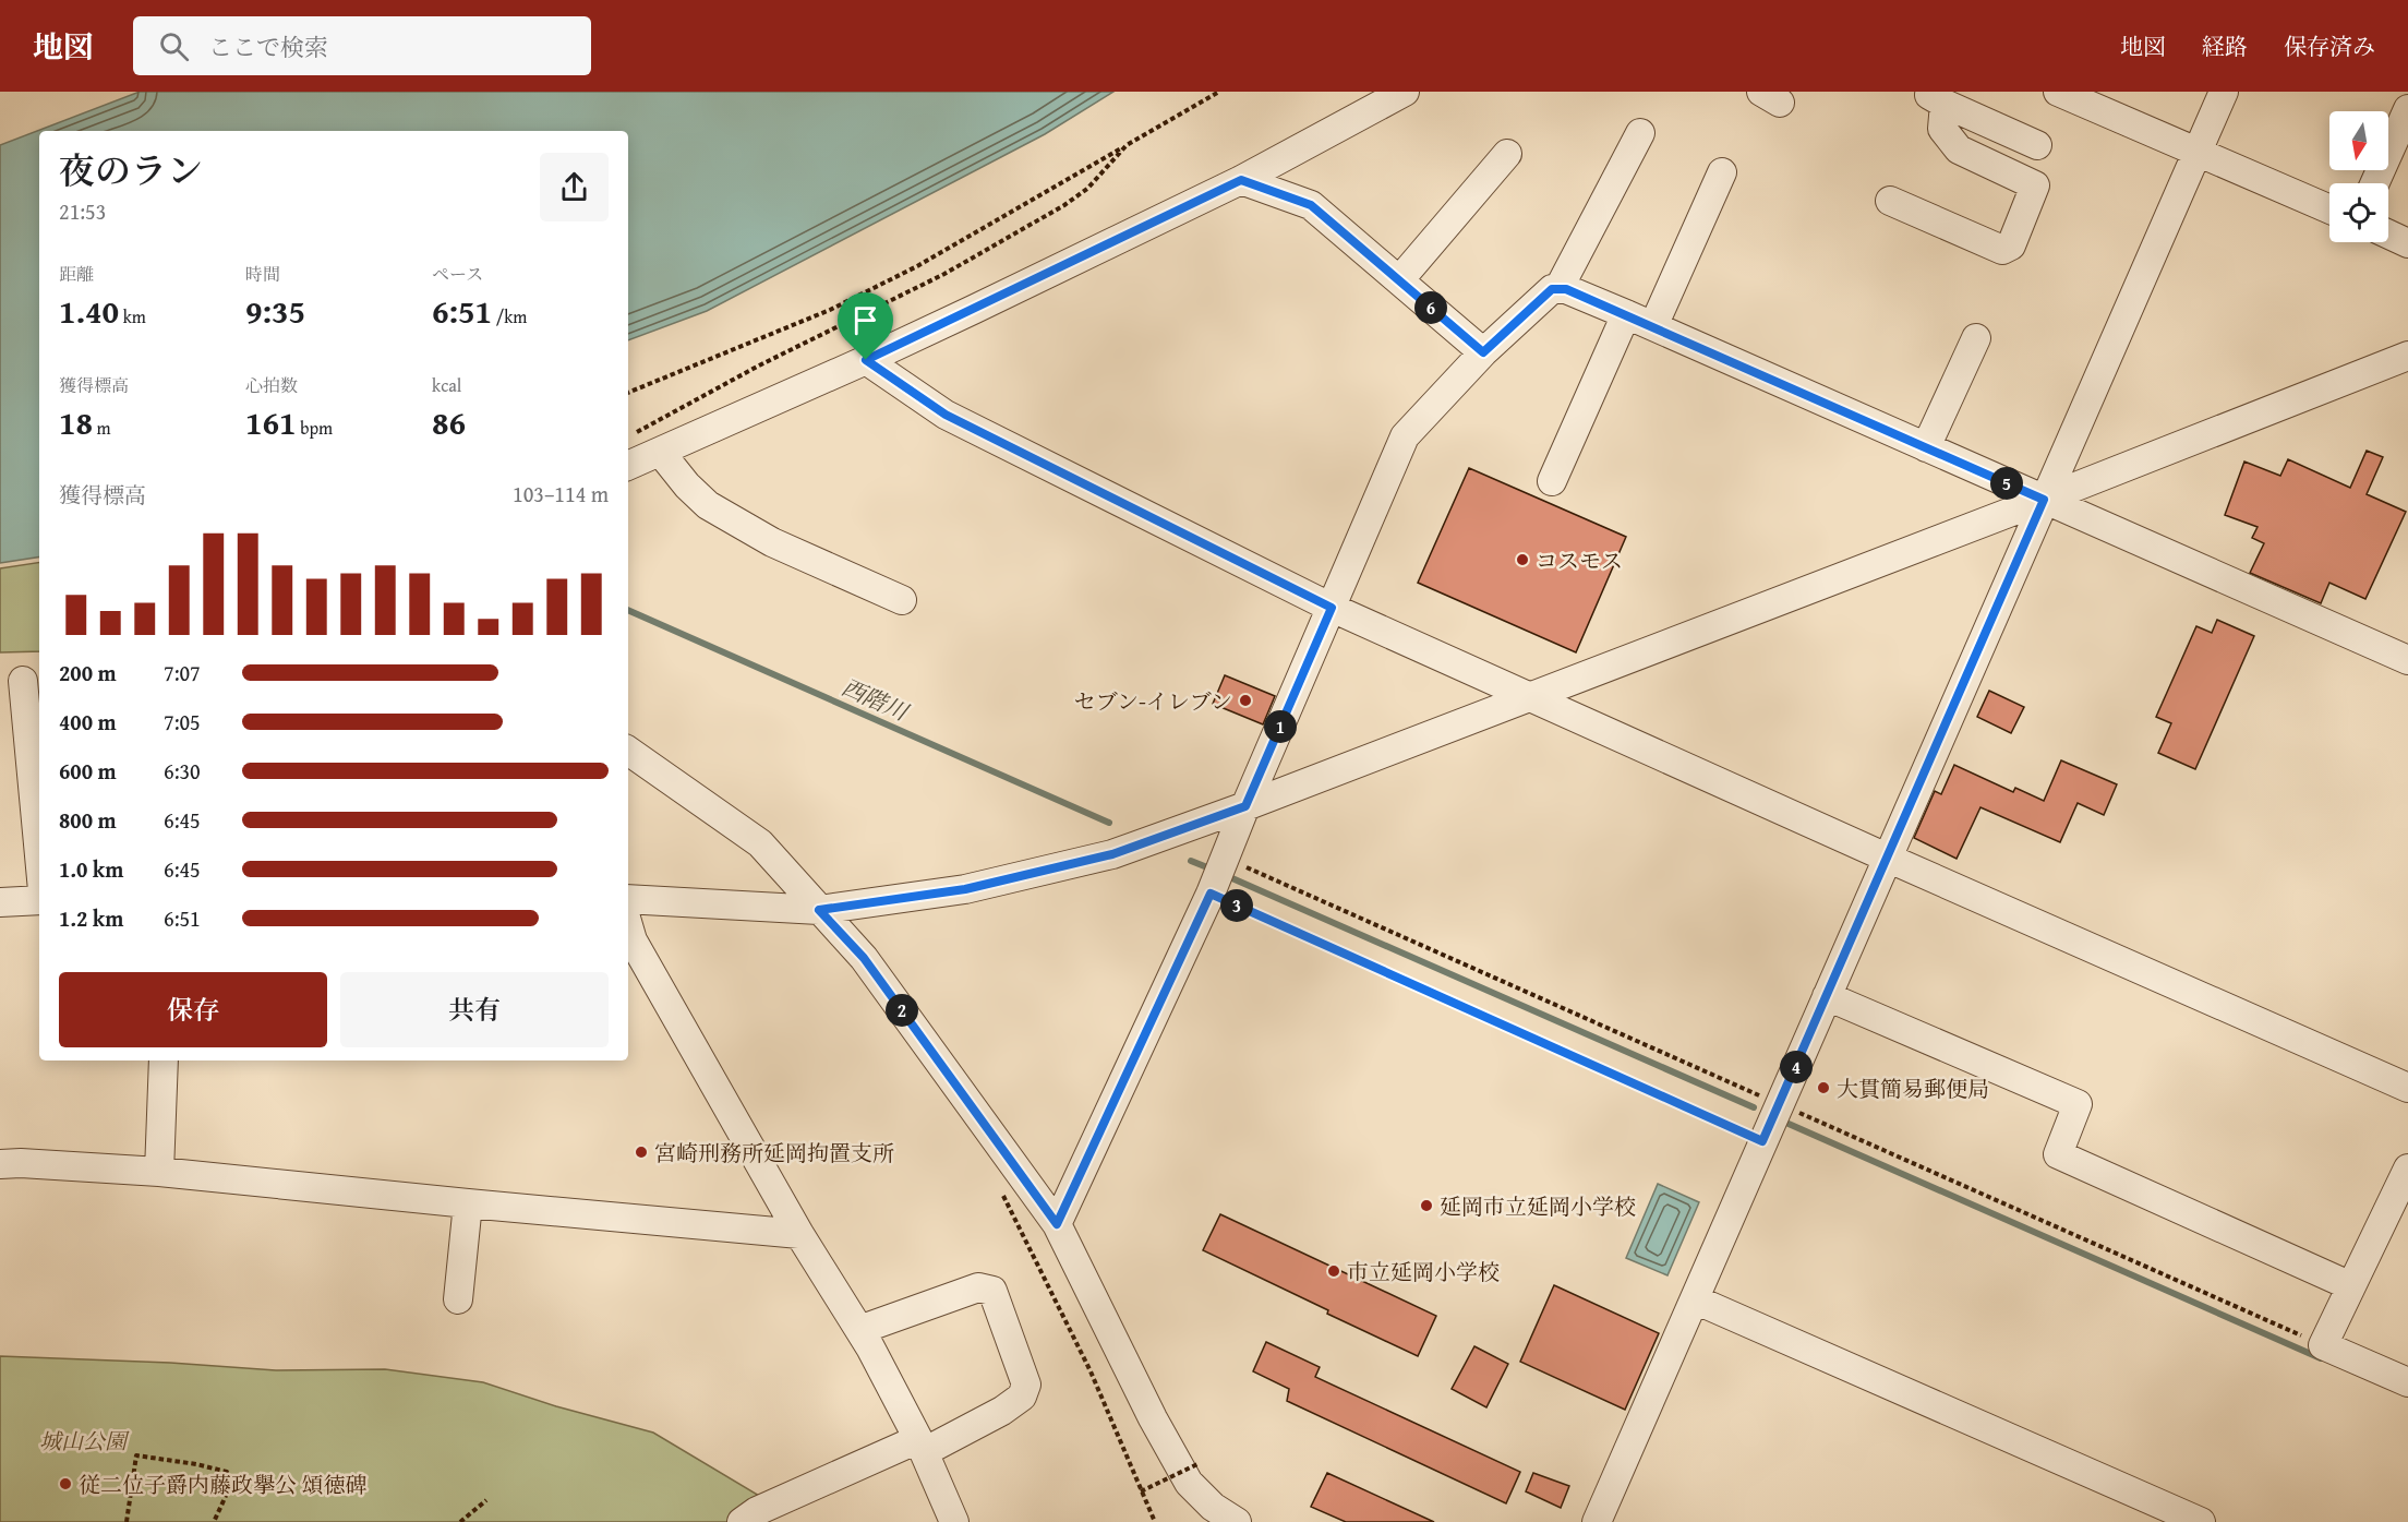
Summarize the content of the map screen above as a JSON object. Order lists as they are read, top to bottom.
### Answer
{
  "water": ["西階川"],
  "parks": ["城山公園"],
  "places": [
    "コスモス",
    "セブン-イレブン",
    "大貫簡易郵便局",
    "宮崎刑務所延岡拘置支所",
    "延岡市立延岡小学校",
    "市立延岡小学校",
    "従二位子爵内藤政擧公 頌徳碑"
  ],
  "north": "bottom",
  "page": {
    "header": "地図",
    "search": "ここで検索",
    "nav": ["地図", "経路", "保存済み"],
    "heading": ["夜のラン", "21:53"],
    "stats": [
      ["距離", "1.40 km"],
      ["時間", "9:35"],
      ["ペース", "6:51 /km"],
      ["獲得標高", "18 m"],
      ["心拍数", "161 bpm"],
      ["kcal", "86"]
    ],
    "pins": [
      "6",
      "5",
      "1",
      "3",
      "2",
      "4"
    ],
    "chart": ["獲得標高", "103–114 m"],
    "list": [
      {
        "name": "200 m",
        "note": "7:07"
      },
      {
        "name": "400 m",
        "note": "7:05"
      },
      {
        "name": "600 m",
        "note": "6:30"
      },
      {
        "name": "800 m",
        "note": "6:45"
      },
      {
        "name": "1.0 km",
        "note": "6:45"
      },
      {
        "name": "1.2 km",
        "note": "6:51"
      }
    ],
    "buttons": ["保存", "共有"]
  }
}
